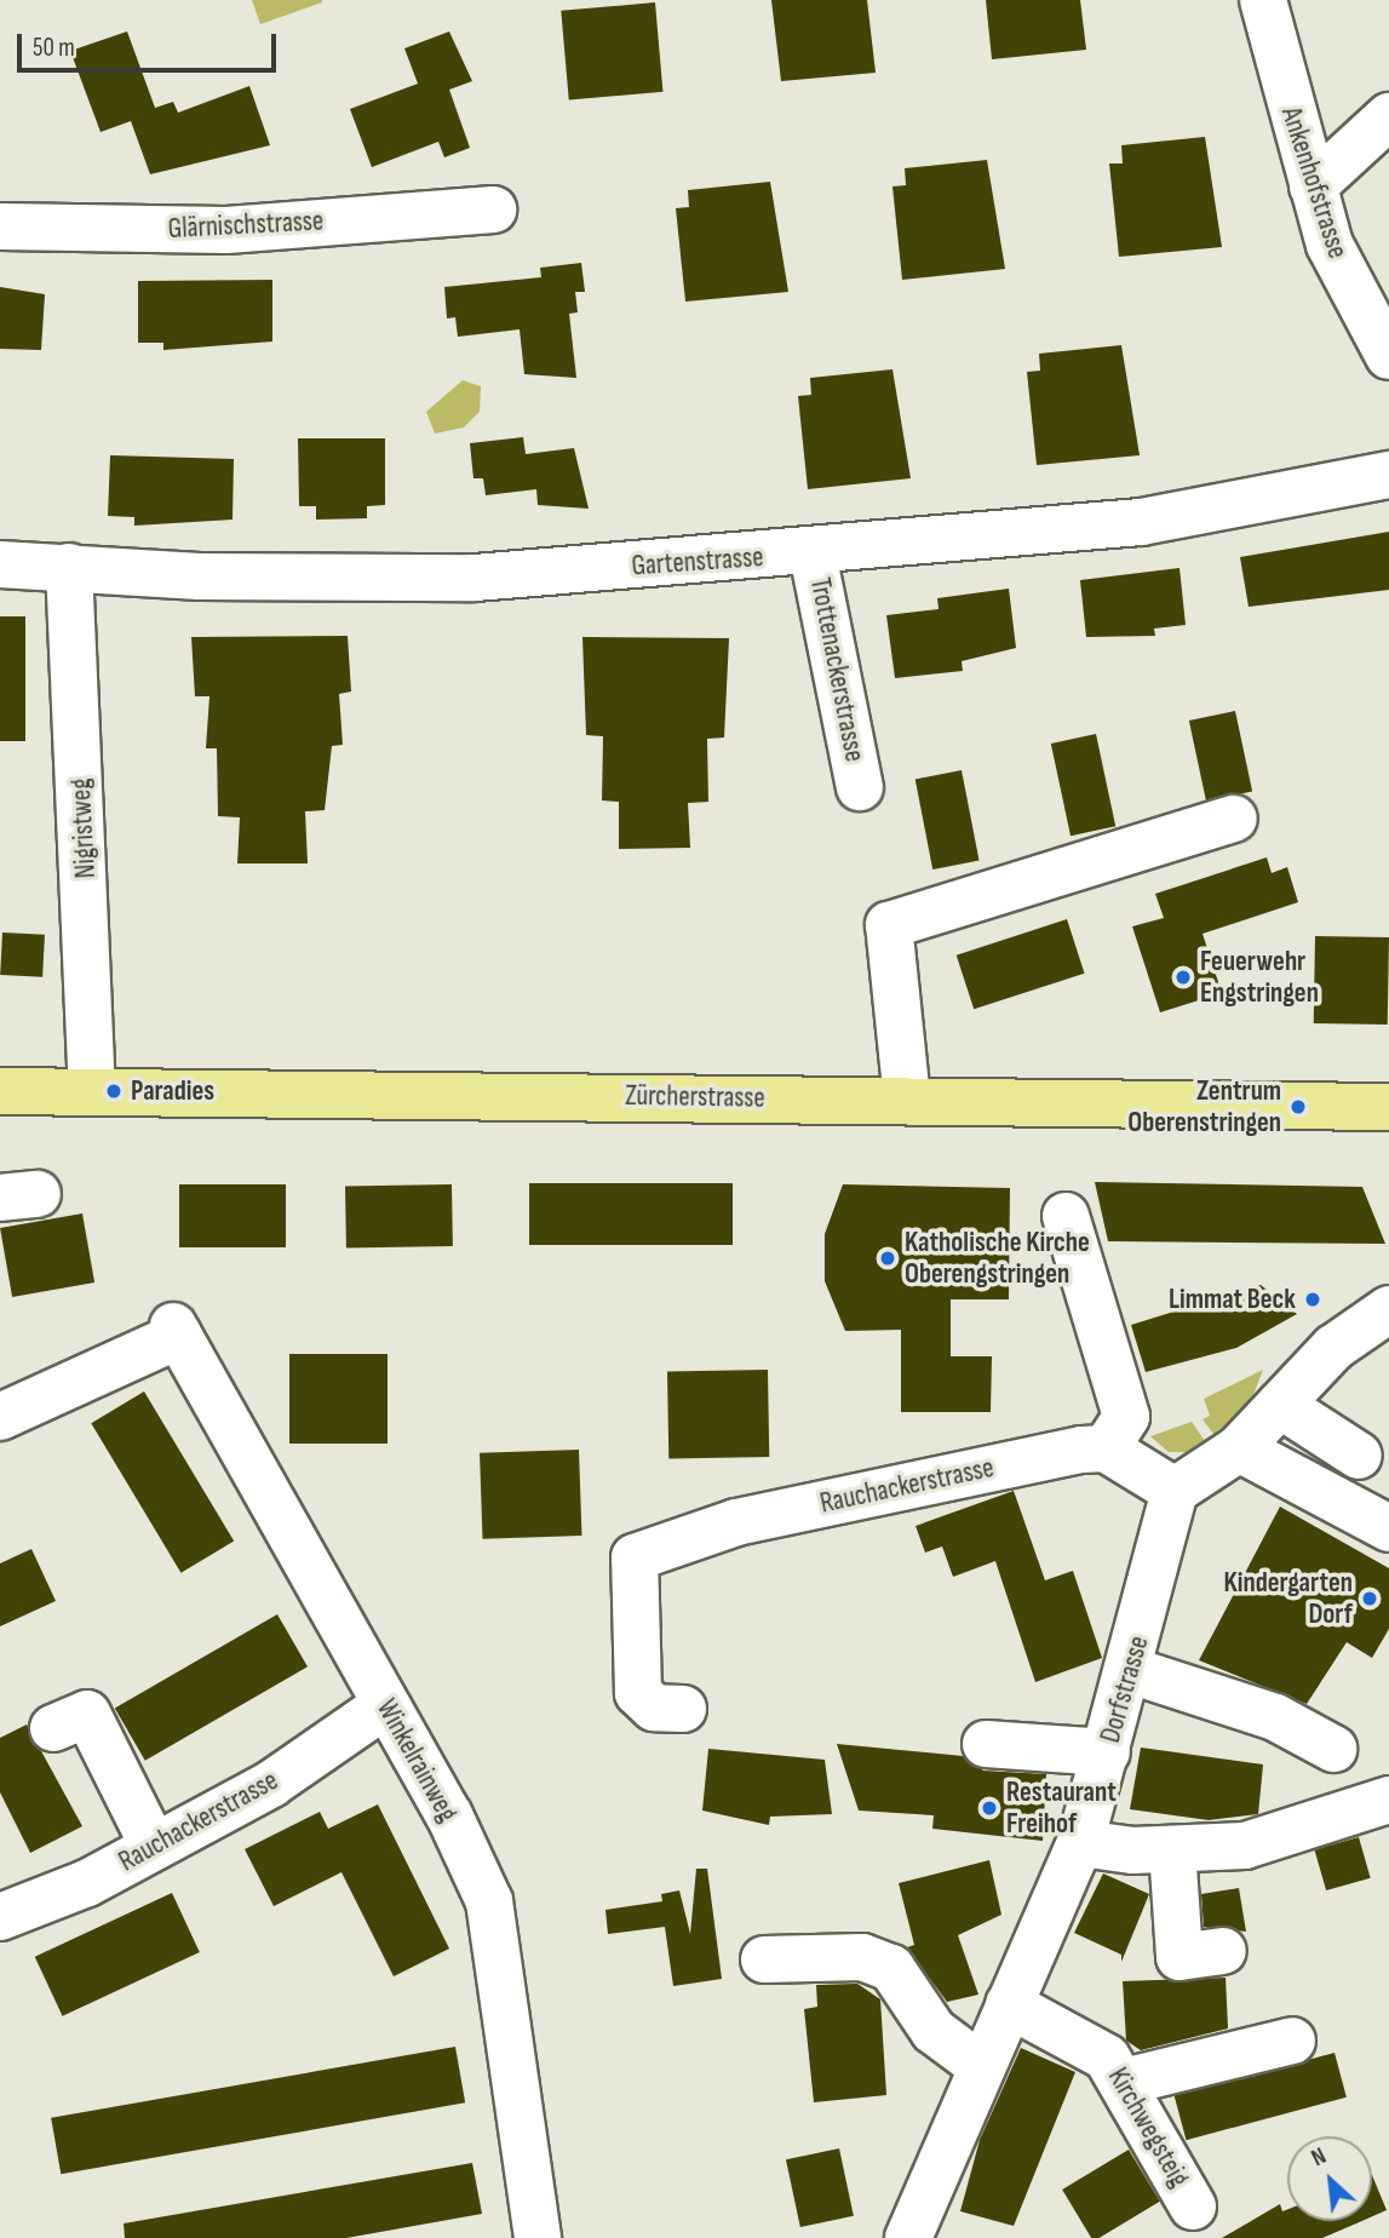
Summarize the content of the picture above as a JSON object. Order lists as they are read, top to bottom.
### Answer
{
  "streets": {
    "main road": ["Zürcherstrasse"],
    "street": [
      "Ankenhofstrasse",
      "Glärnischstrasse",
      "Gartenstrasse",
      "Trottenackerstrasse",
      "Nigristweg",
      "Rauchackerstrasse",
      "Dorfstrasse",
      "Winkelrainweg",
      "Kirchwegsteig"
    ]
  },
  "crossings": [
    ["Gartenstrasse", "Trottenackerstrasse"],
    ["Gartenstrasse", "Nigristweg"],
    ["Nigristweg", "Zürcherstrasse"],
    ["Rauchackerstrasse", "Winkelrainweg"],
    ["Dorfstrasse", "Kirchwegsteig"]
  ],
  "places": [
    "Feuerwehr Engstringen",
    "Paradies",
    "Zentrum Oberenstringen",
    "Katholische Kirche Oberengstringen",
    "Limmat Beck",
    "Kindergarten Dorf",
    "Restaurant Freihof"
  ],
  "scale_bar": "50 m",
  "north": "top left"
}
